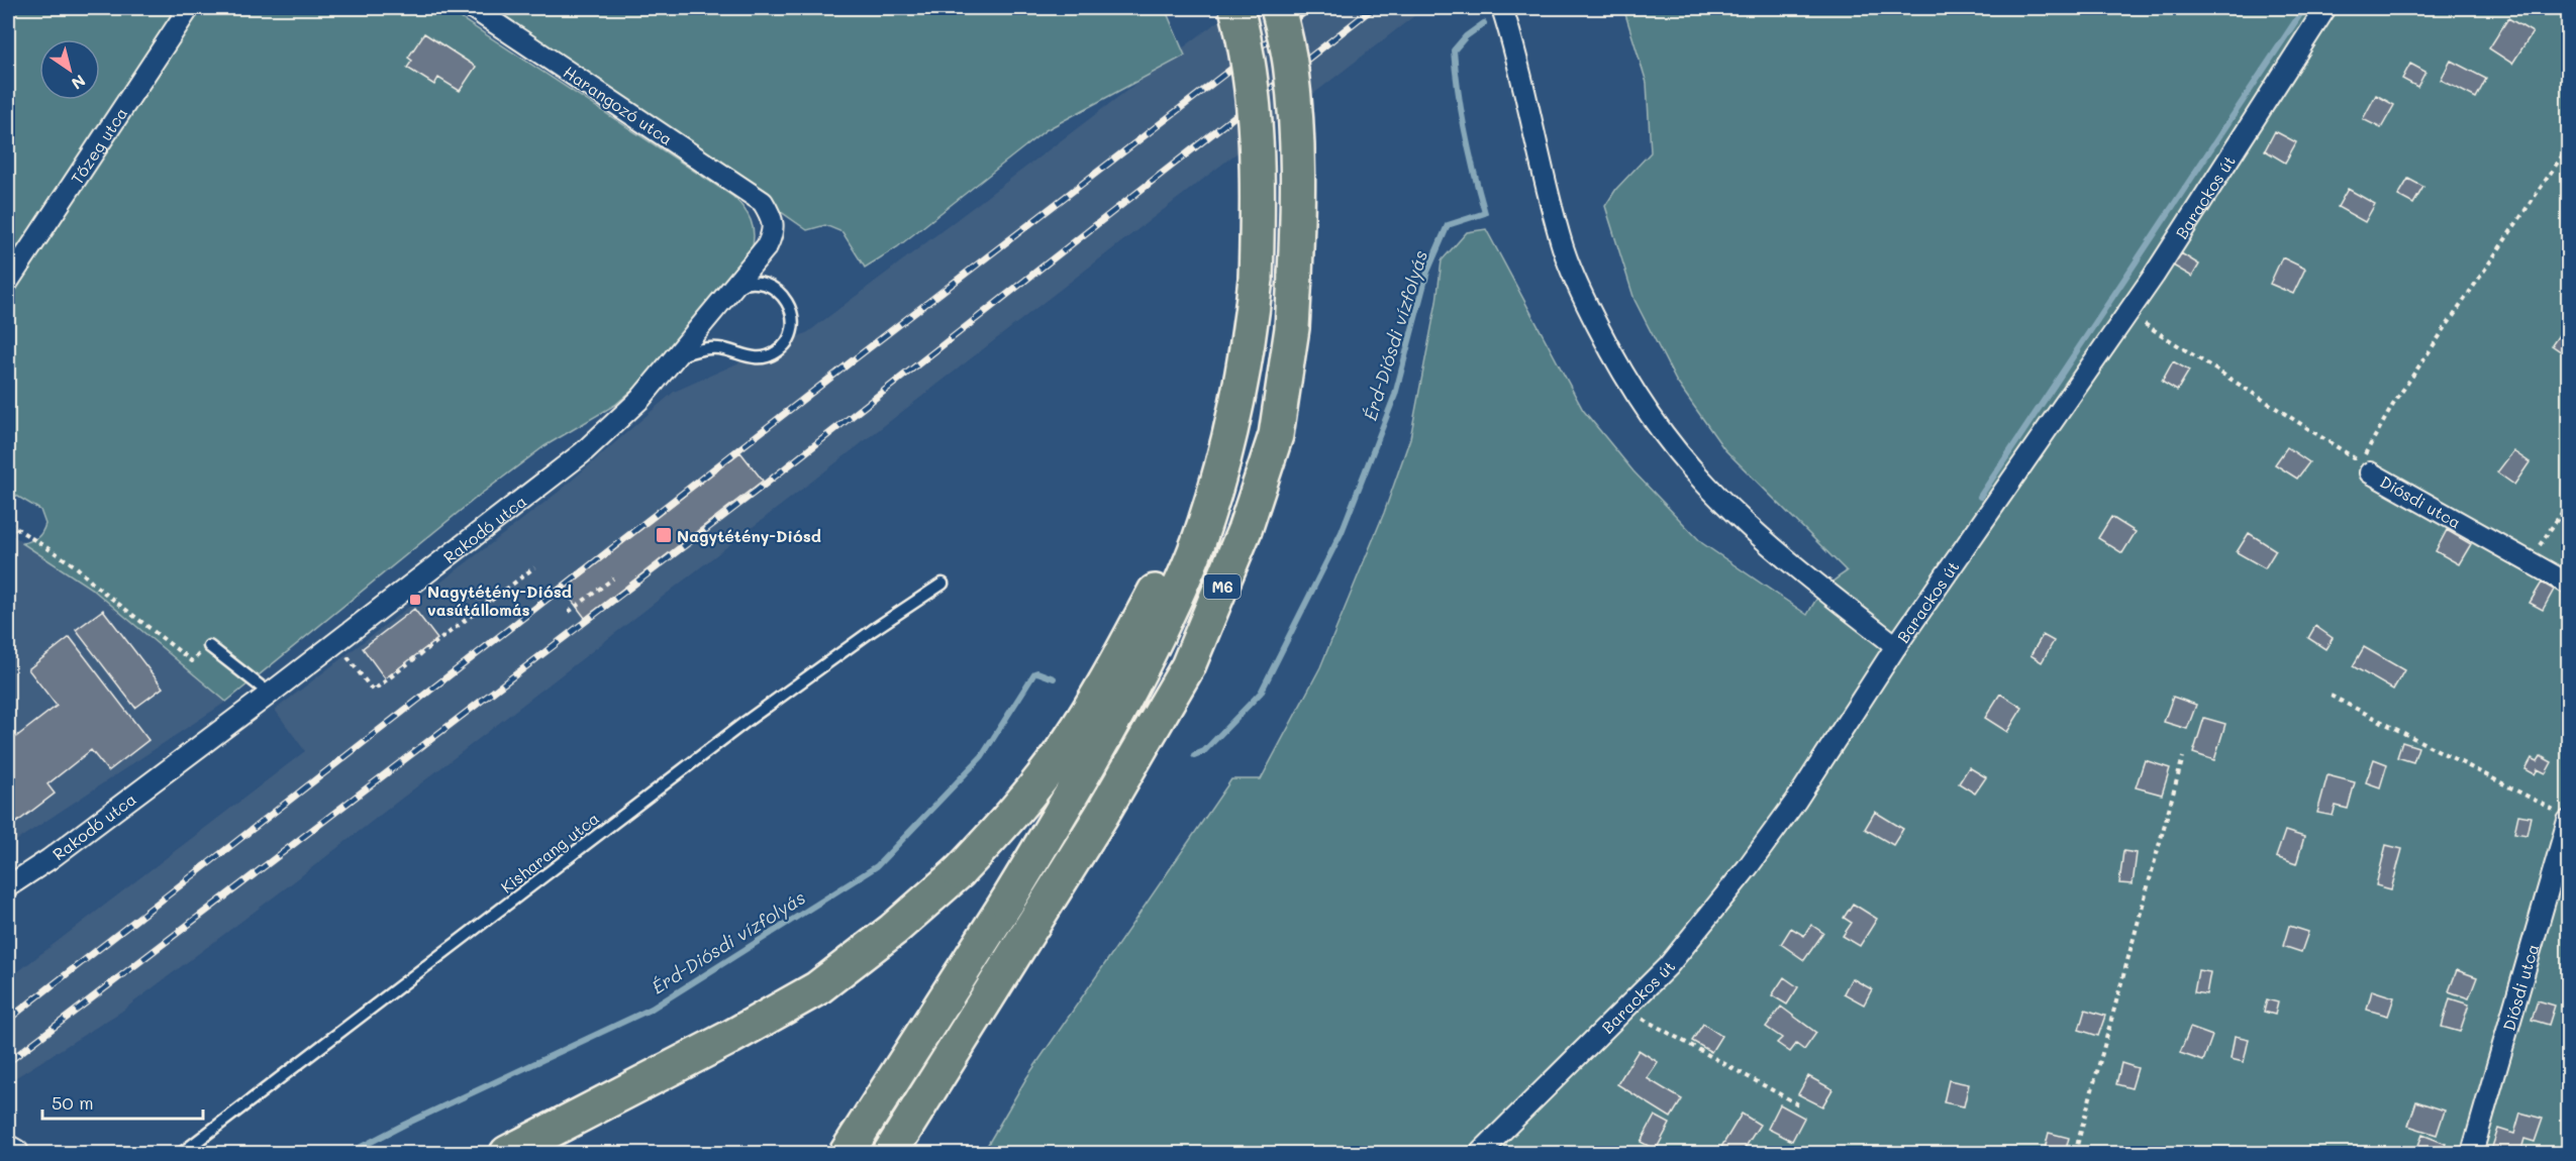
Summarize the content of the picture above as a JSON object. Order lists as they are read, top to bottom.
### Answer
{
  "streets": {
    "highway": ["M6"],
    "street": [
      "Harangozó utca",
      "Tőzeg utca",
      "Barackos út",
      "Diósdi utca",
      "Rakodó utca"
    ],
    "lane": ["Kisharang utca"]
  },
  "crossings": [
    ["Harangozó utca", "Rakodó utca"]
  ],
  "water": ["Érd-Diósdi vízfolyás"],
  "places": {
    "transit": ["Nagytétény-Diósd", "Nagytétény-Diósd vasútállomás"]
  },
  "scale_bar": "50 m",
  "north": "bottom right"
}
